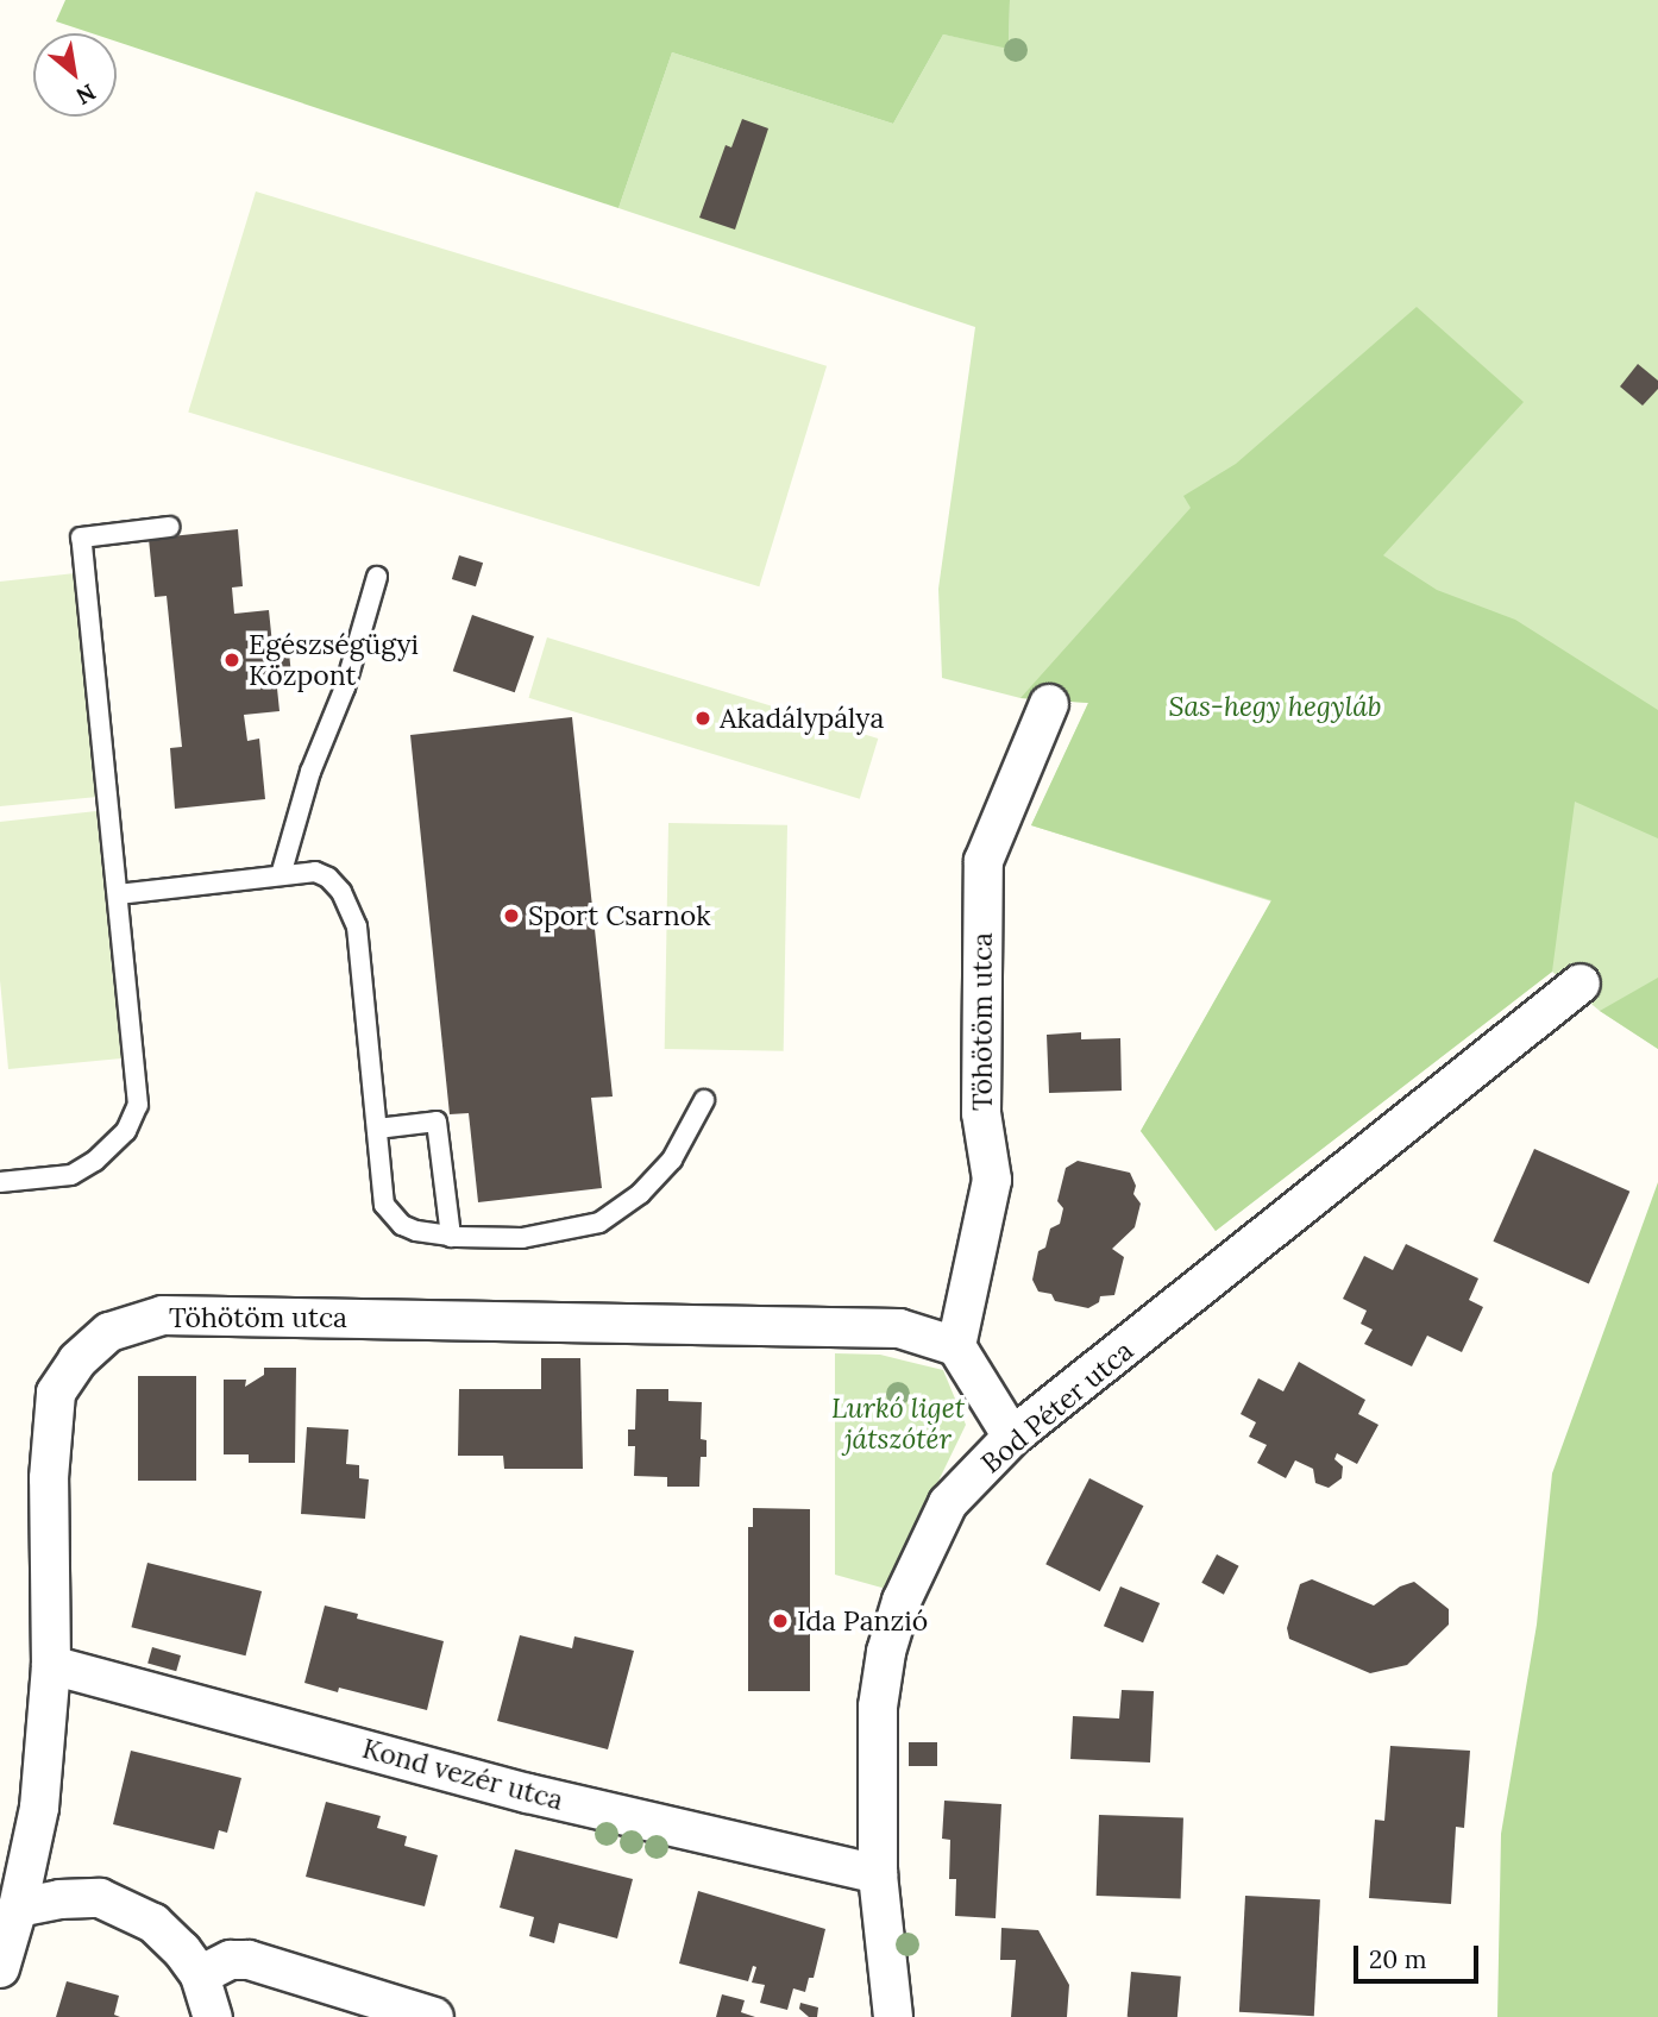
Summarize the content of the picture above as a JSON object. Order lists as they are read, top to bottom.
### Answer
{
  "streets": {
    "street": ["Töhötöm utca", "Bod Péter utca", "Kond vezér utca"]
  },
  "crossings": [
    ["Töhötöm utca", "Kond vezér utca"],
    ["Bod Péter utca", "Kond vezér utca"]
  ],
  "parks": ["Sas-hegy hegyláb", "Lurkó liget játszótér"],
  "places": [
    "Egészségügyi Központ",
    "Akadálypálya",
    "Sport Csarnok",
    "Ida Panzió"
  ],
  "scale_bar": "20 m",
  "north": "bottom right"
}
